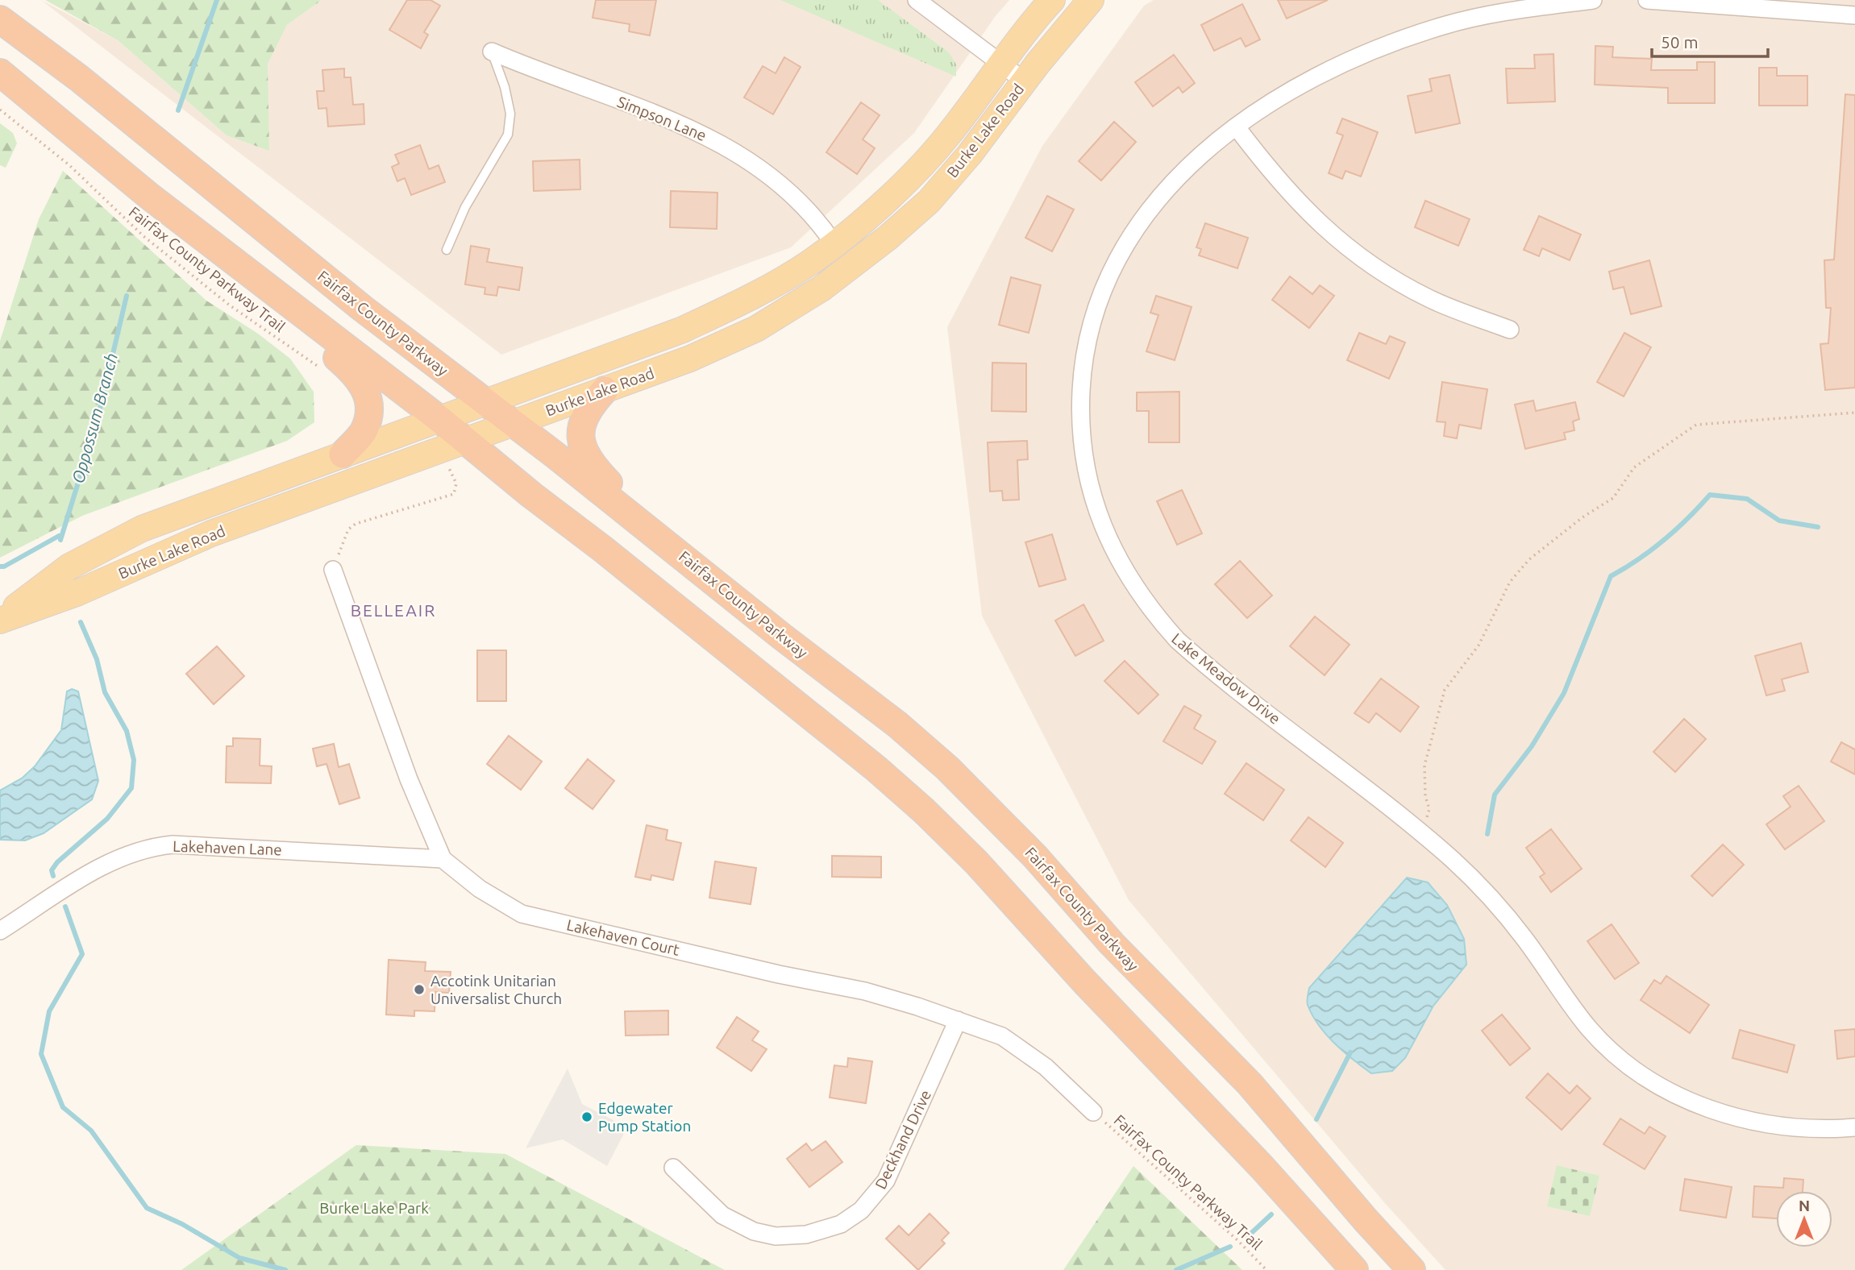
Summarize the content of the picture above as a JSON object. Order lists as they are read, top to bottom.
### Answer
{
  "streets": {
    "highway": ["Fairfax County Parkway"],
    "main road": ["Burke Lake Road"],
    "street": [
      "Simpson Lane",
      "Lake Meadow Drive",
      "Lakehaven Lane",
      "Lakehaven Court",
      "Deckhand Drive"
    ],
    "path": ["Fairfax County Parkway Trail"]
  },
  "crossings": [
    ["Simpson Lane", "Burke Lake Road"],
    ["Burke Lake Road", "Fairfax County Parkway"],
    ["Fairfax County Parkway Trail", "Lakehaven Court"],
    ["Lakehaven Lane", "Lakehaven Court"],
    ["Lakehaven Court", "Deckhand Drive"]
  ],
  "districts": ["BELLEAIR"],
  "water": ["Oppossum Branch"],
  "parks": ["Burke Lake Park"],
  "places": ["Accotink Unitarian Universalist Church", "Edgewater Pump Station"],
  "scale_bar": "50 m",
  "north": "top"
}
